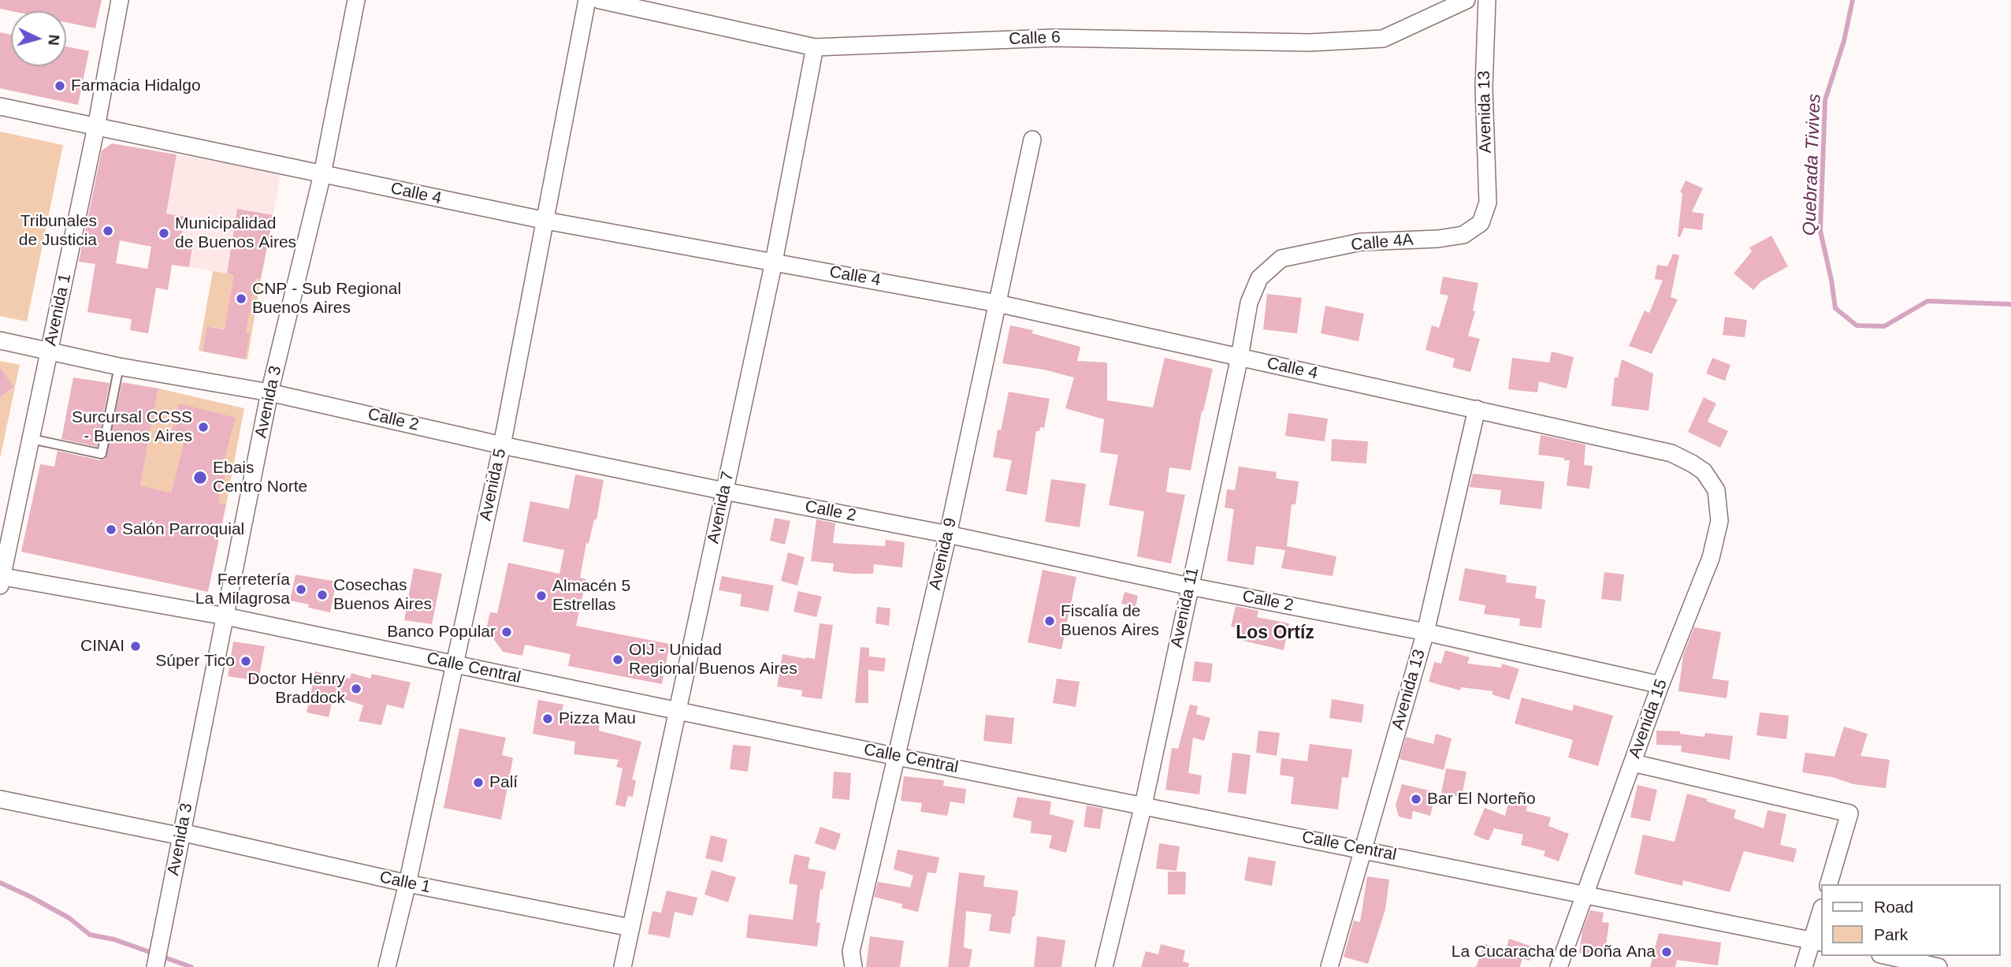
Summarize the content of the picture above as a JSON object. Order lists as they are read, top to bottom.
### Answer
{
  "streets": {
    "street": [
      "Calle 6",
      "Avenida 13",
      "Calle 4",
      "Calle 4A",
      "Avenida 1",
      "Avenida 3",
      "Calle 2",
      "Avenida 5",
      "Avenida 7",
      "Avenida 9",
      "Avenida 11",
      "Calle Central",
      "Avenida 15",
      "Calle 1"
    ]
  },
  "crossings": [
    ["Calle 6", "Avenida 7"],
    ["Avenida 13", "Calle 4"],
    ["Avenida 13", "Calle 4A"],
    ["Avenida 13", "Calle 2"],
    ["Avenida 13", "Calle Central"],
    ["Calle 4", "Avenida 1"],
    ["Calle 4", "Avenida 3"],
    ["Calle 4", "Avenida 5"],
    ["Calle 4", "Avenida 7"],
    ["Calle 4", "Avenida 9"],
    ["Calle 4", "Avenida 11"],
    ["Calle 4", "Avenida 15"],
    ["Calle 4A", "Avenida 11"],
    ["Avenida 1", "Calle 2"],
    ["Avenida 1", "Calle Central"],
    ["Avenida 3", "Calle 2"],
    ["Avenida 3", "Calle Central"],
    ["Avenida 3", "Calle 1"],
    ["Calle 2", "Avenida 5"],
    ["Calle 2", "Avenida 7"],
    ["Calle 2", "Avenida 9"],
    ["Calle 2", "Avenida 11"],
    ["Calle 2", "Avenida 15"],
    ["Avenida 5", "Calle Central"],
    ["Avenida 5", "Calle 1"],
    ["Avenida 7", "Calle Central"],
    ["Avenida 7", "Calle 1"],
    ["Avenida 9", "Calle Central"],
    ["Avenida 11", "Calle Central"],
    ["Calle Central", "Avenida 15"]
  ],
  "districts": ["Los Ortíz"],
  "water": ["Quebrada Tivives"],
  "places": [
    "Farmacia Hidalgo",
    "Tribunales de Justicia",
    "Municipalidad de Buenos Aires",
    "CNP - Sub Regional Buenos Aires",
    "Surcursal CCSS - Buenos Aires",
    "Ebais Centro Norte",
    "Salón Parroquial",
    "Ferretería La Milagrosa",
    "Cosechas Buenos Aires",
    "Almacén 5 Estrellas",
    "Fiscalía de Buenos Aires",
    "Banco Popular",
    "CINAI",
    "OIJ - Unidad Regional Buenos Aires",
    "Súper Tico",
    "Doctor Henry Braddock",
    "Pizza Mau",
    "Palí",
    "Bar El Norteño",
    "La Cucaracha de Doña Ana"
  ],
  "legend": ["Road", "Park"],
  "north": "right"
}
